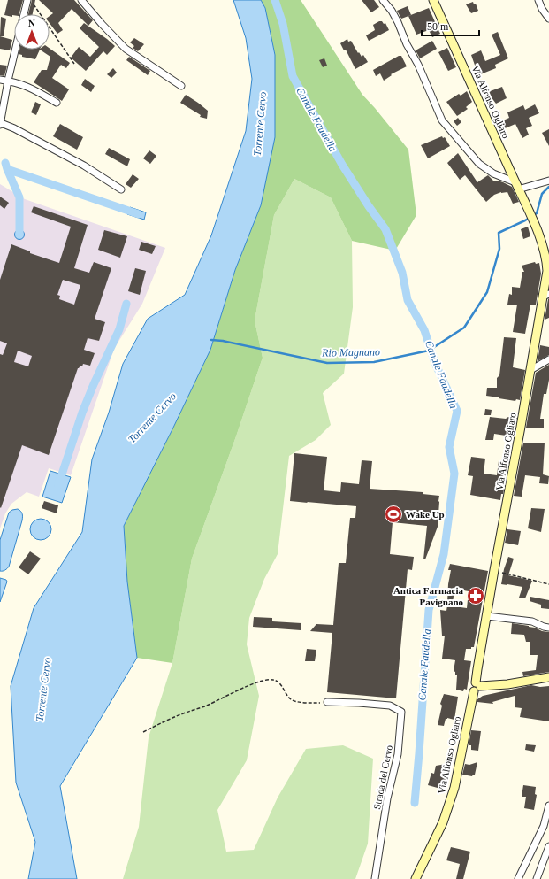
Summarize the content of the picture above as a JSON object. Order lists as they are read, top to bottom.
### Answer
{
  "streets": {
    "main road": ["Via Alfonso Ogliaro"],
    "street": ["Strada del Cervo"]
  },
  "water": ["Canale Faudella", "Torrente Cervo", "Rio Magnano"],
  "places": {
    "sports": ["Wake Up"],
    "pharmacy": ["Antica Farmacia Pavignano"]
  },
  "scale_bar": "50 m",
  "north": "top"
}
